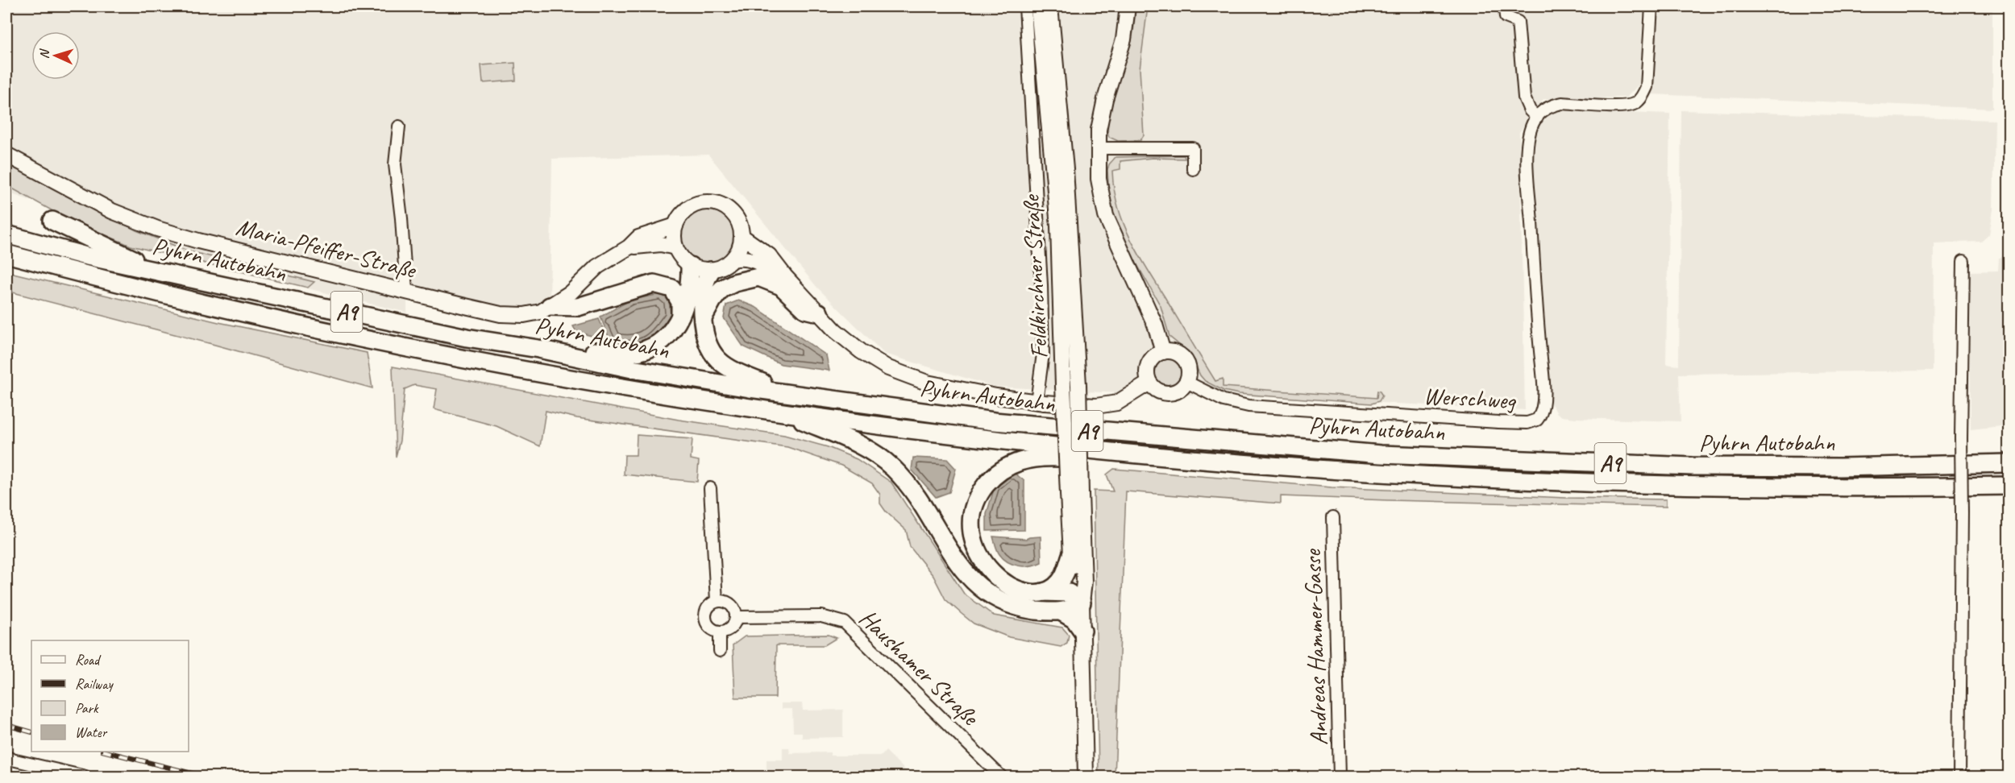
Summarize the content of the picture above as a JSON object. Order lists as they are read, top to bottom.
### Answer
{
  "streets": {
    "highway": ["Pyhrn Autobahn", "A9"],
    "main road": ["Maria-Pfeiffer-Straße", "Feldkirchner Straße"],
    "street": ["Werschweg", "Andreas Hammer-Gasse", "Haushamer Straße"]
  },
  "legend": [
    "Road",
    "Railway",
    "Park",
    "Water"
  ],
  "north": "left"
}
